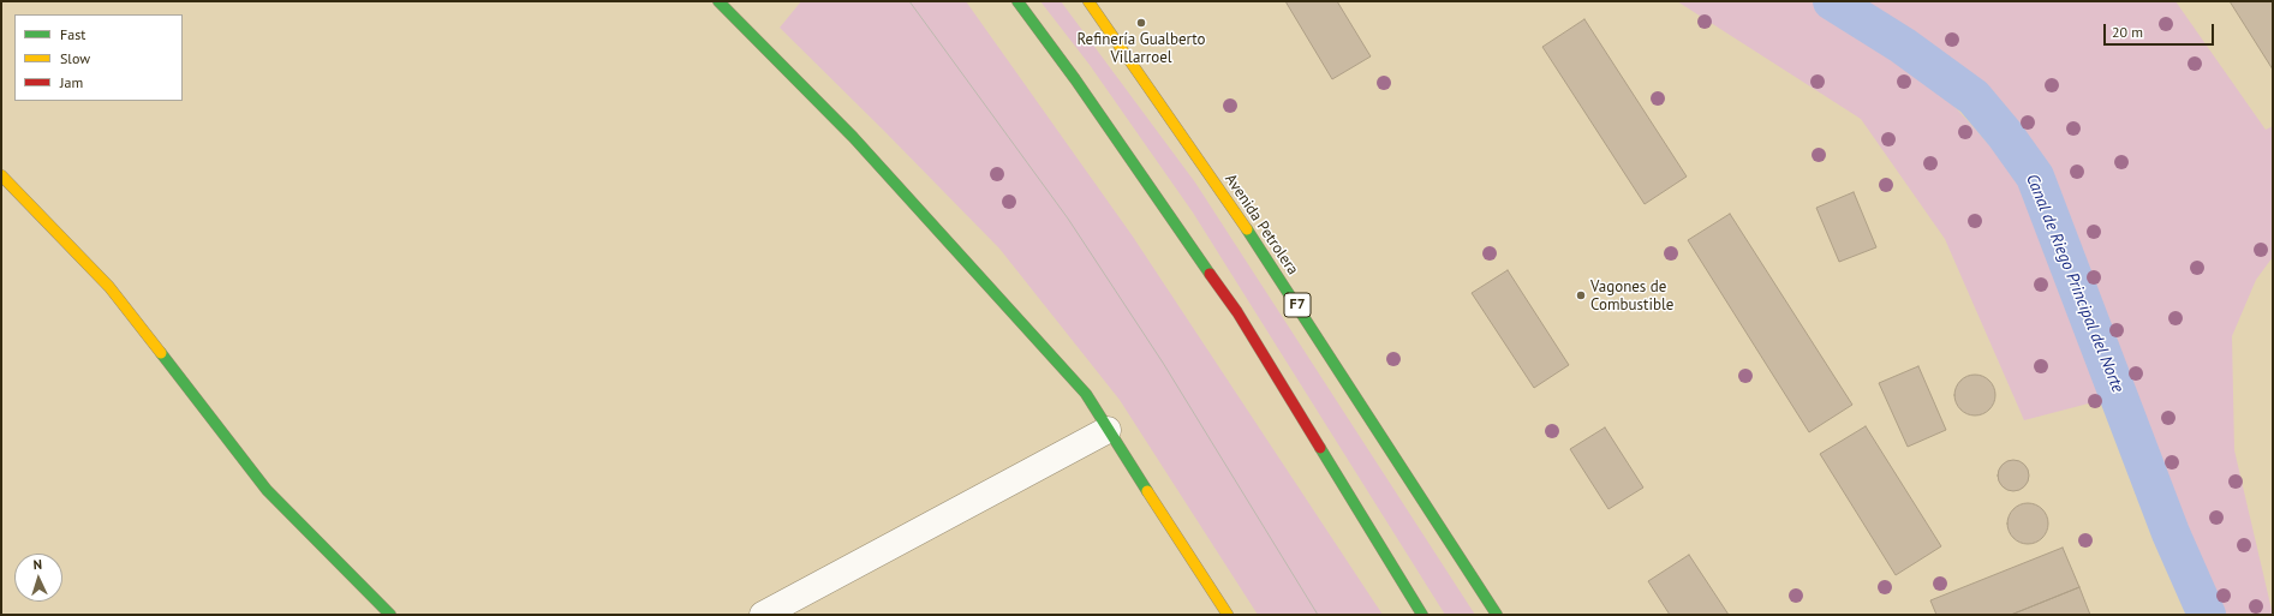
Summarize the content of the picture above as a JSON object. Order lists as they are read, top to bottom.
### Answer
{
  "streets": {
    "main road": ["Avenida Petrolera", "F7"]
  },
  "water": ["Canal de Riego Principal del Norte"],
  "places": ["Refinería Gualberto Villarroel", "Vagones de Combustible"],
  "legend": ["Fast", "Slow", "Jam"],
  "scale_bar": "20 m",
  "north": "top"
}
